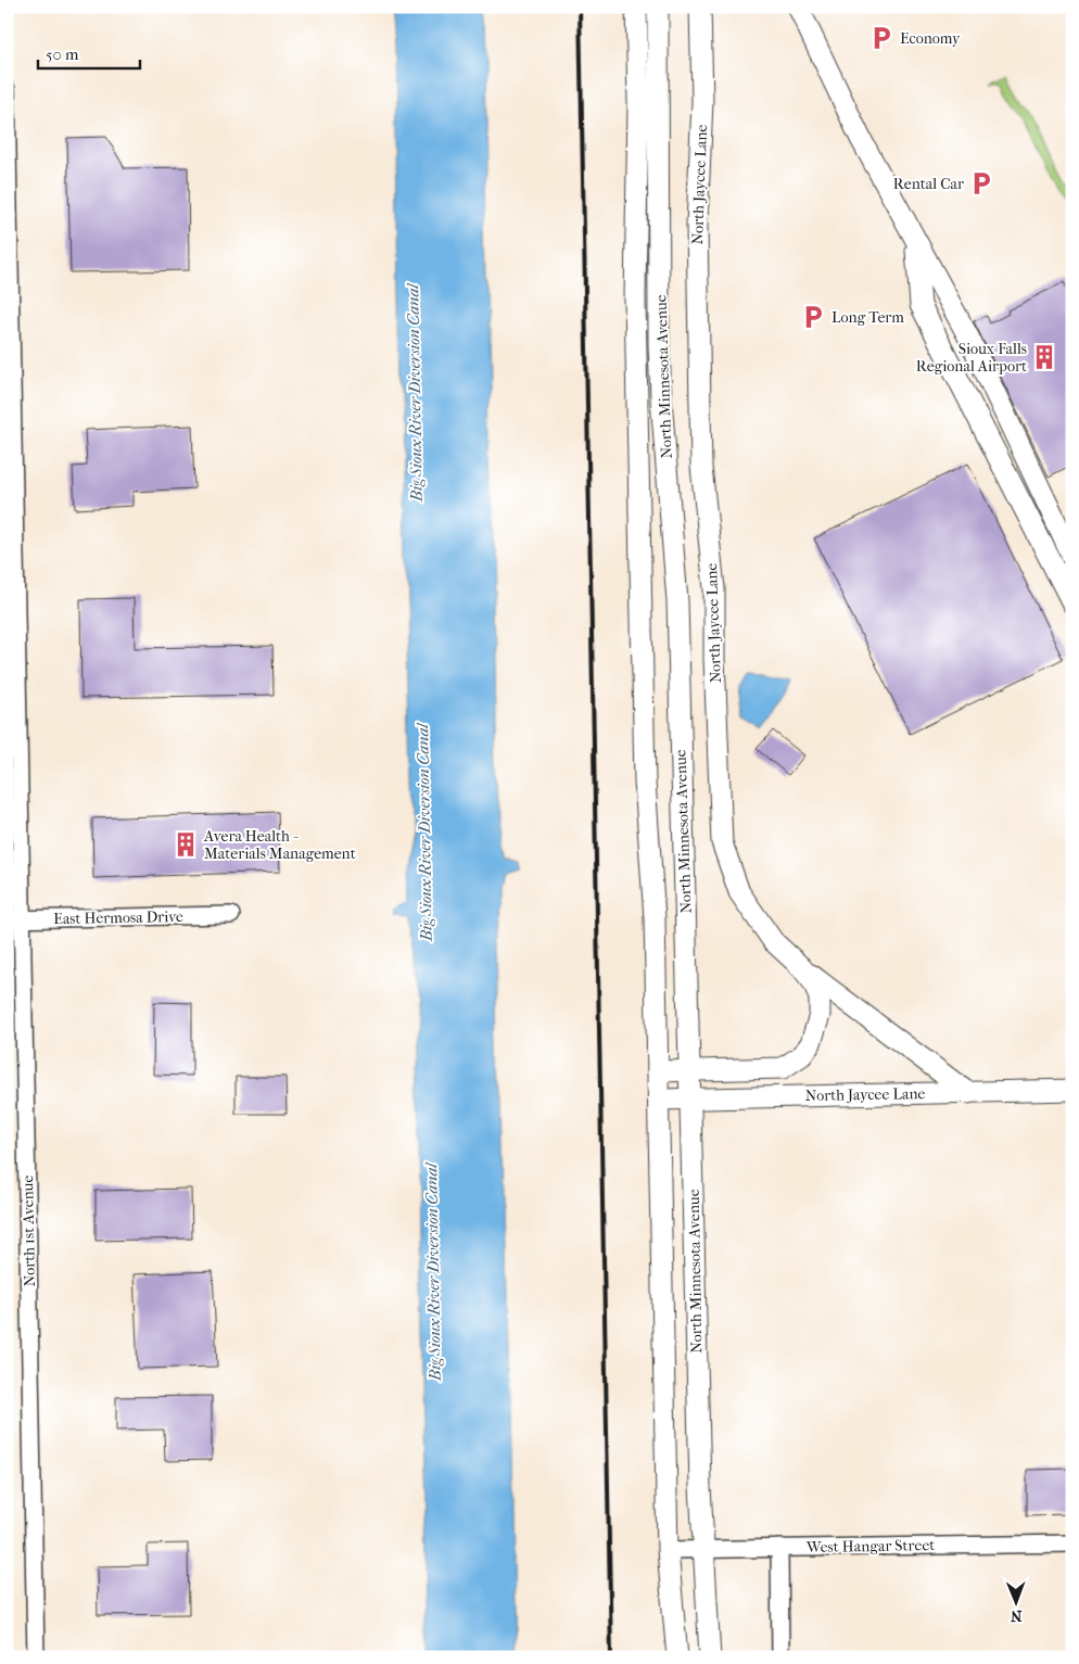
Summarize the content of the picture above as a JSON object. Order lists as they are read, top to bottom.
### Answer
{
  "streets": {
    "main road": ["North Jaycee Lane", "North Minnesota Avenue"],
    "street": ["East Hermosa Drive", "North 1st Avenue", "West Hangar Street"]
  },
  "crossings": [
    ["North Jaycee Lane", "North Minnesota Avenue"],
    ["North Minnesota Avenue", "West Hangar Street"],
    ["East Hermosa Drive", "North 1st Avenue"]
  ],
  "water": ["Big Sioux River Diversion Canal"],
  "places": {
    "parking": ["Economy", "Rental Car", "Long Term"],
    "building": ["Sioux Falls Regional Airport", "Avera Health - Materials Management"]
  },
  "scale_bar": "50 m",
  "north": "bottom"
}
